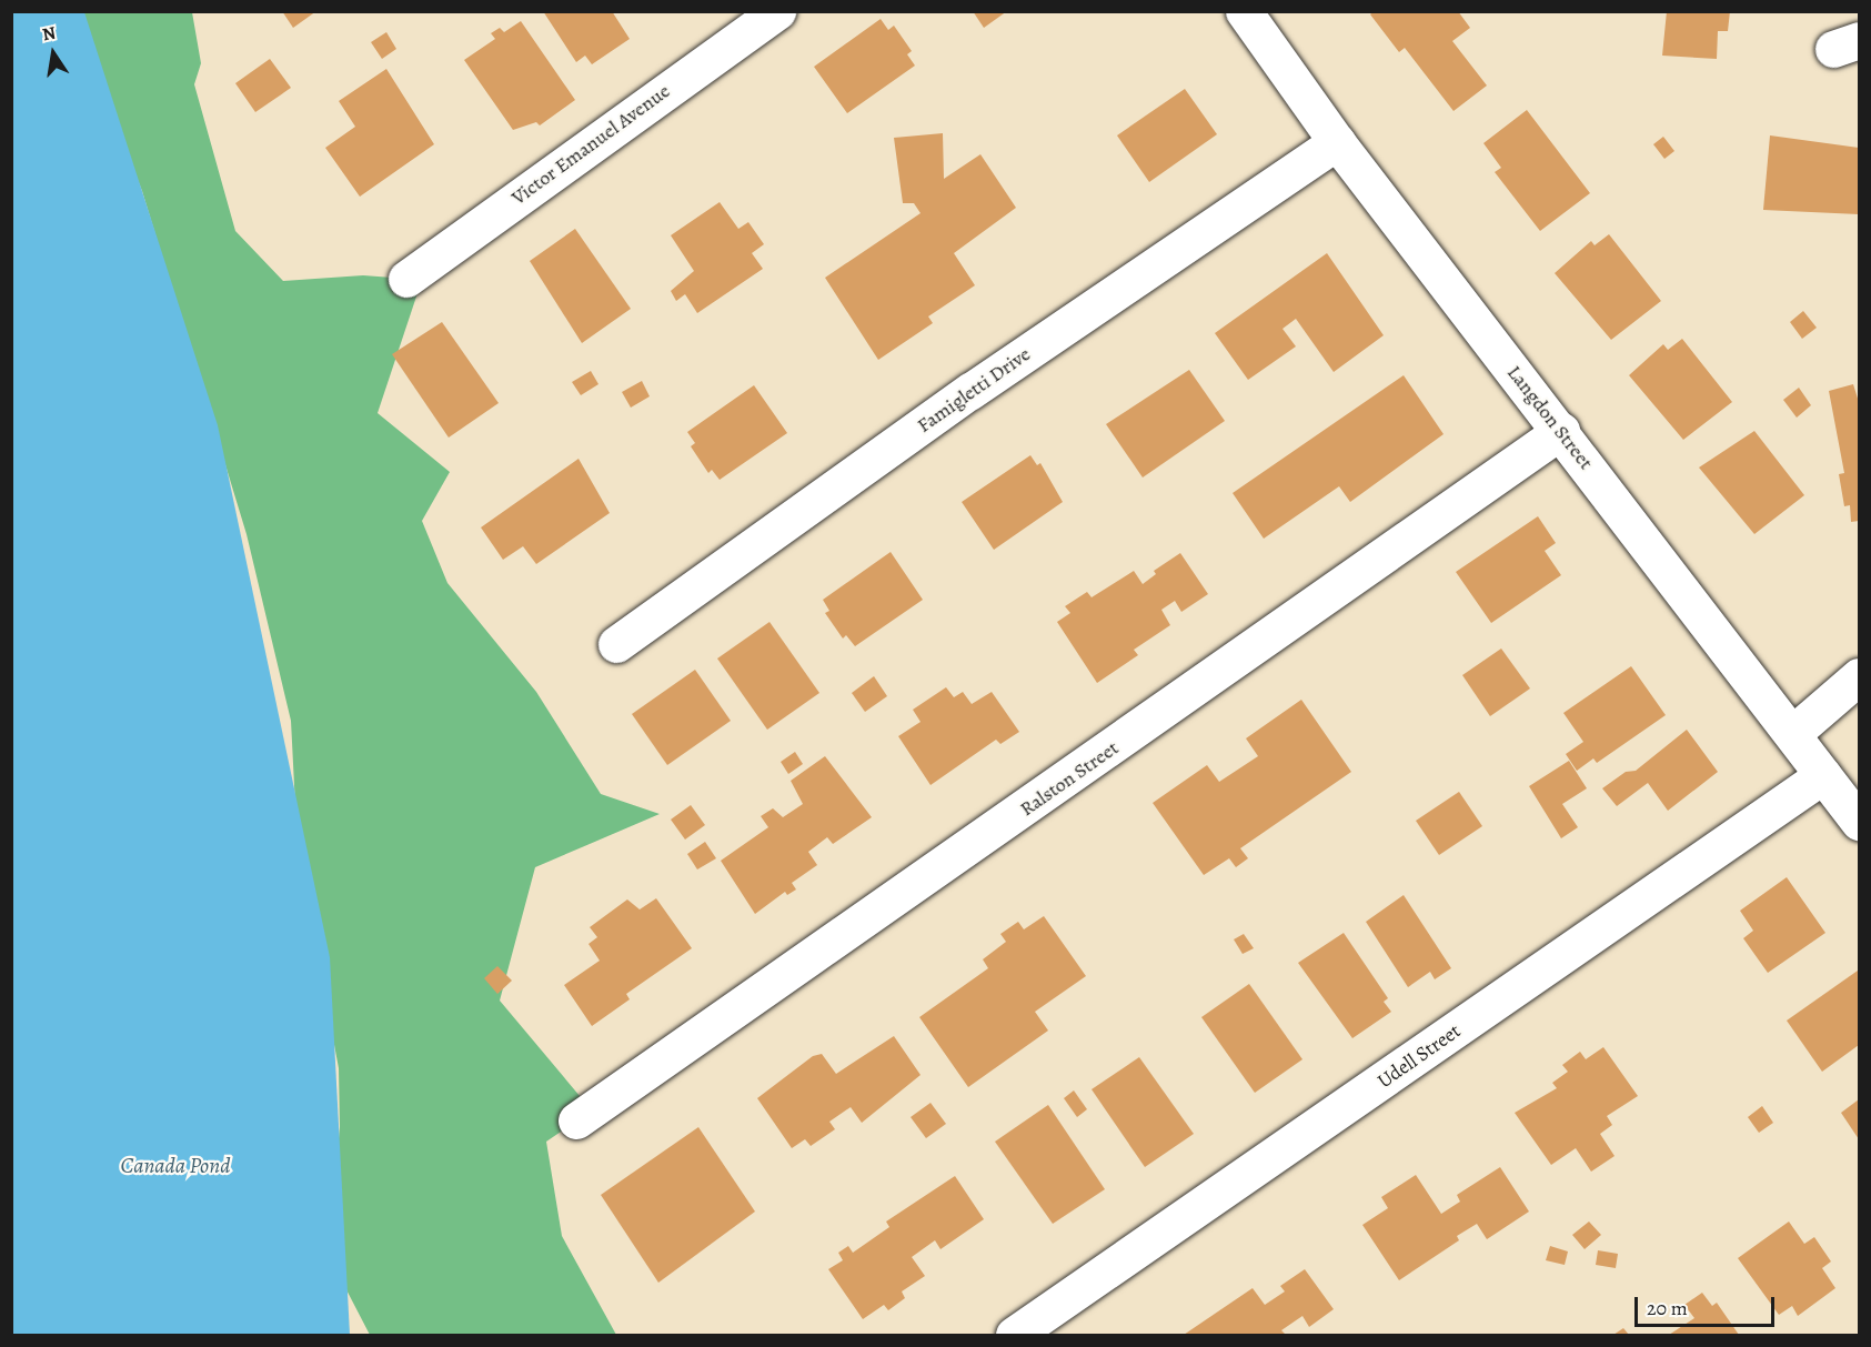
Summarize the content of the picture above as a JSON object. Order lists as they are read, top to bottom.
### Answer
{
  "streets": {
    "street": [
      "Victor Emanuel Avenue",
      "Famigletti Drive",
      "Langdon Street",
      "Ralston Street",
      "Udell Street"
    ]
  },
  "crossings": [
    ["Famigletti Drive", "Langdon Street"],
    ["Langdon Street", "Ralston Street"],
    ["Langdon Street", "Udell Street"]
  ],
  "water": ["Canada Pond"],
  "scale_bar": "20 m",
  "north": "top"
}
